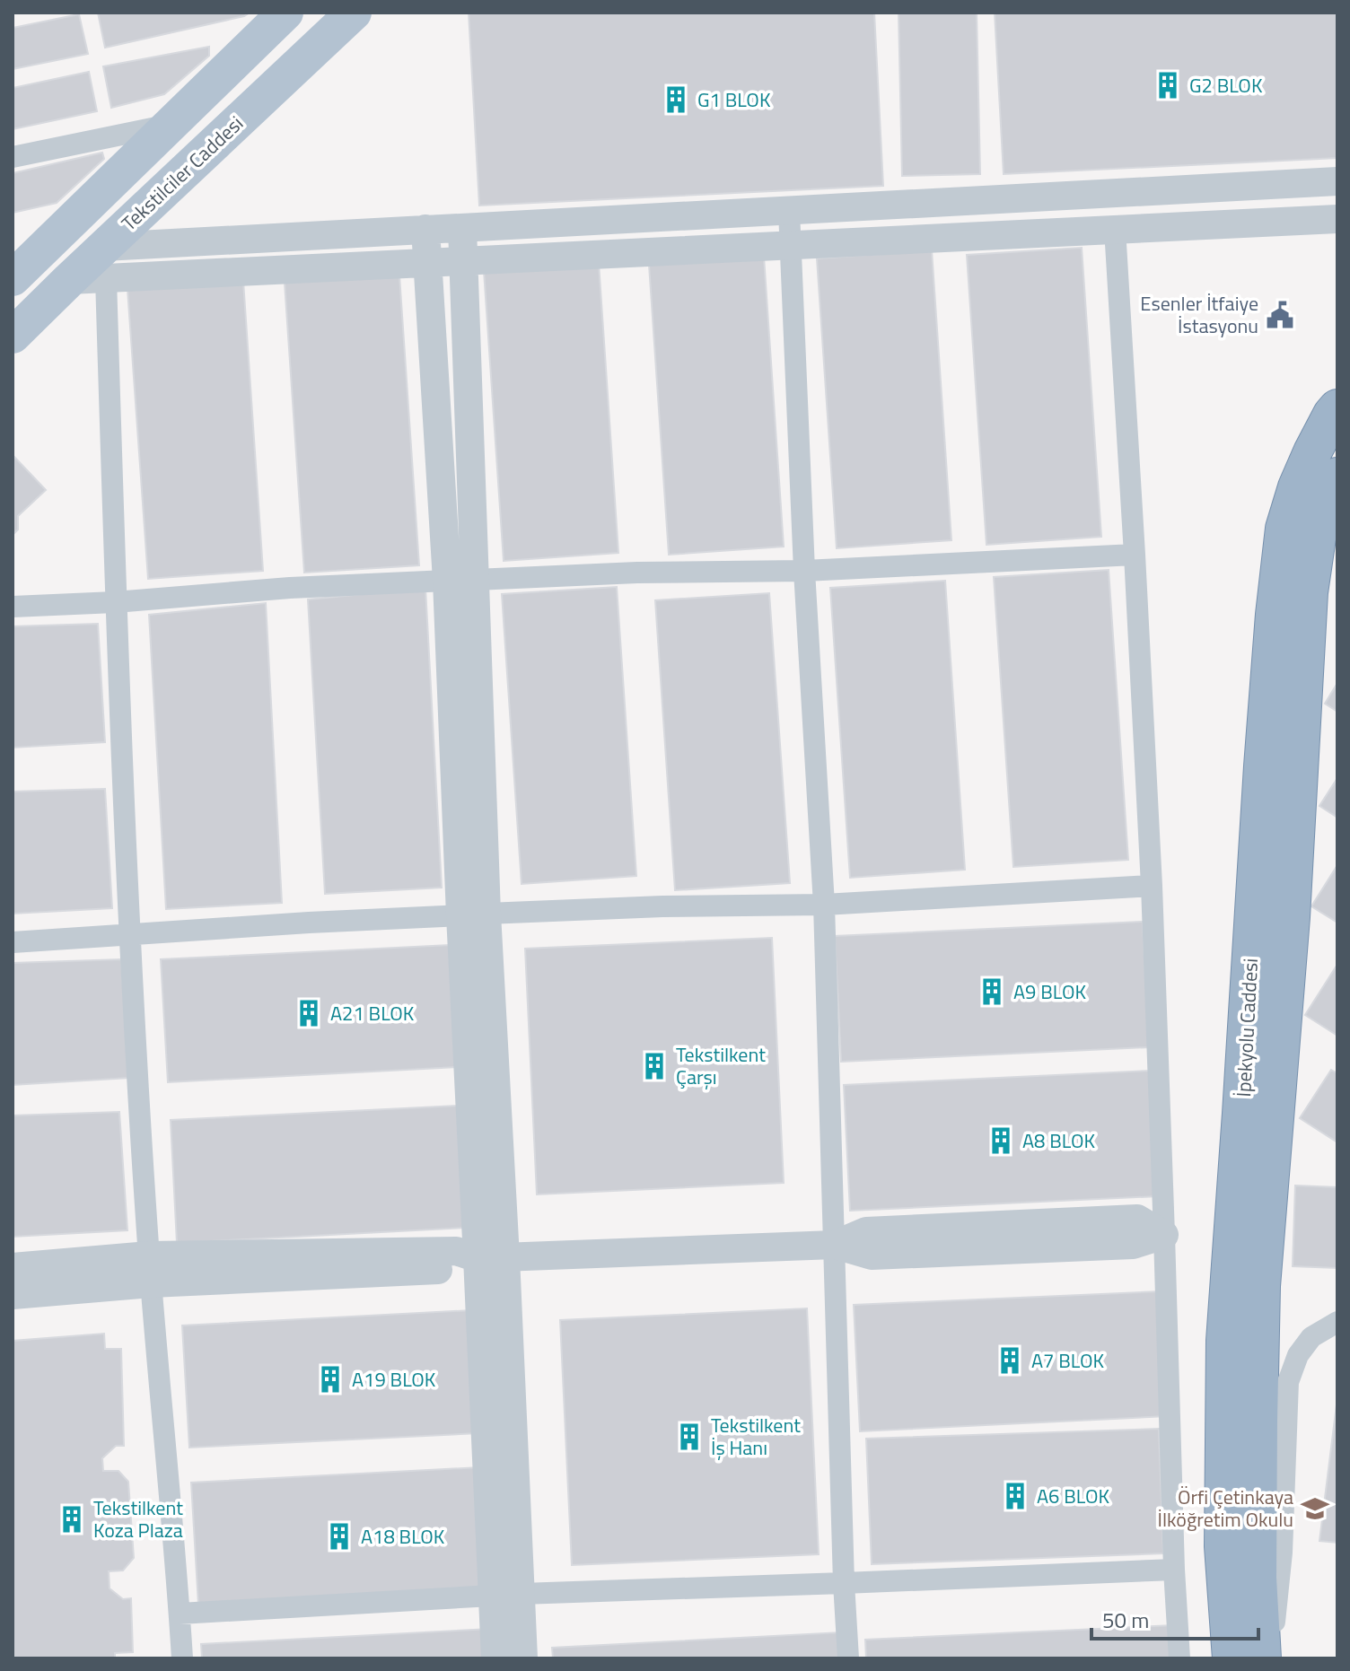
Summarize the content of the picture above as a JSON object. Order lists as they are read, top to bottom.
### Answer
{
  "streets": {
    "highway": ["İpekyolu Caddesi"],
    "main road": ["Tekstilciler Caddesi"]
  },
  "places": {
    "building": [
      "G2 BLOK",
      "G1 BLOK",
      "A9 BLOK",
      "A21 BLOK",
      "Tekstilkent Çarşı",
      "A8 BLOK",
      "A7 BLOK",
      "A19 BLOK",
      "Tekstilkent İş Hanı",
      "A6 BLOK",
      "Tekstilkent Koza Plaza",
      "A18 BLOK"
    ],
    "public building": ["Esenler İtfaiye İstasyonu"],
    "school or university": ["Örfi Çetinkaya İlköğretim Okulu"]
  },
  "scale_bar": "50 m"
}
